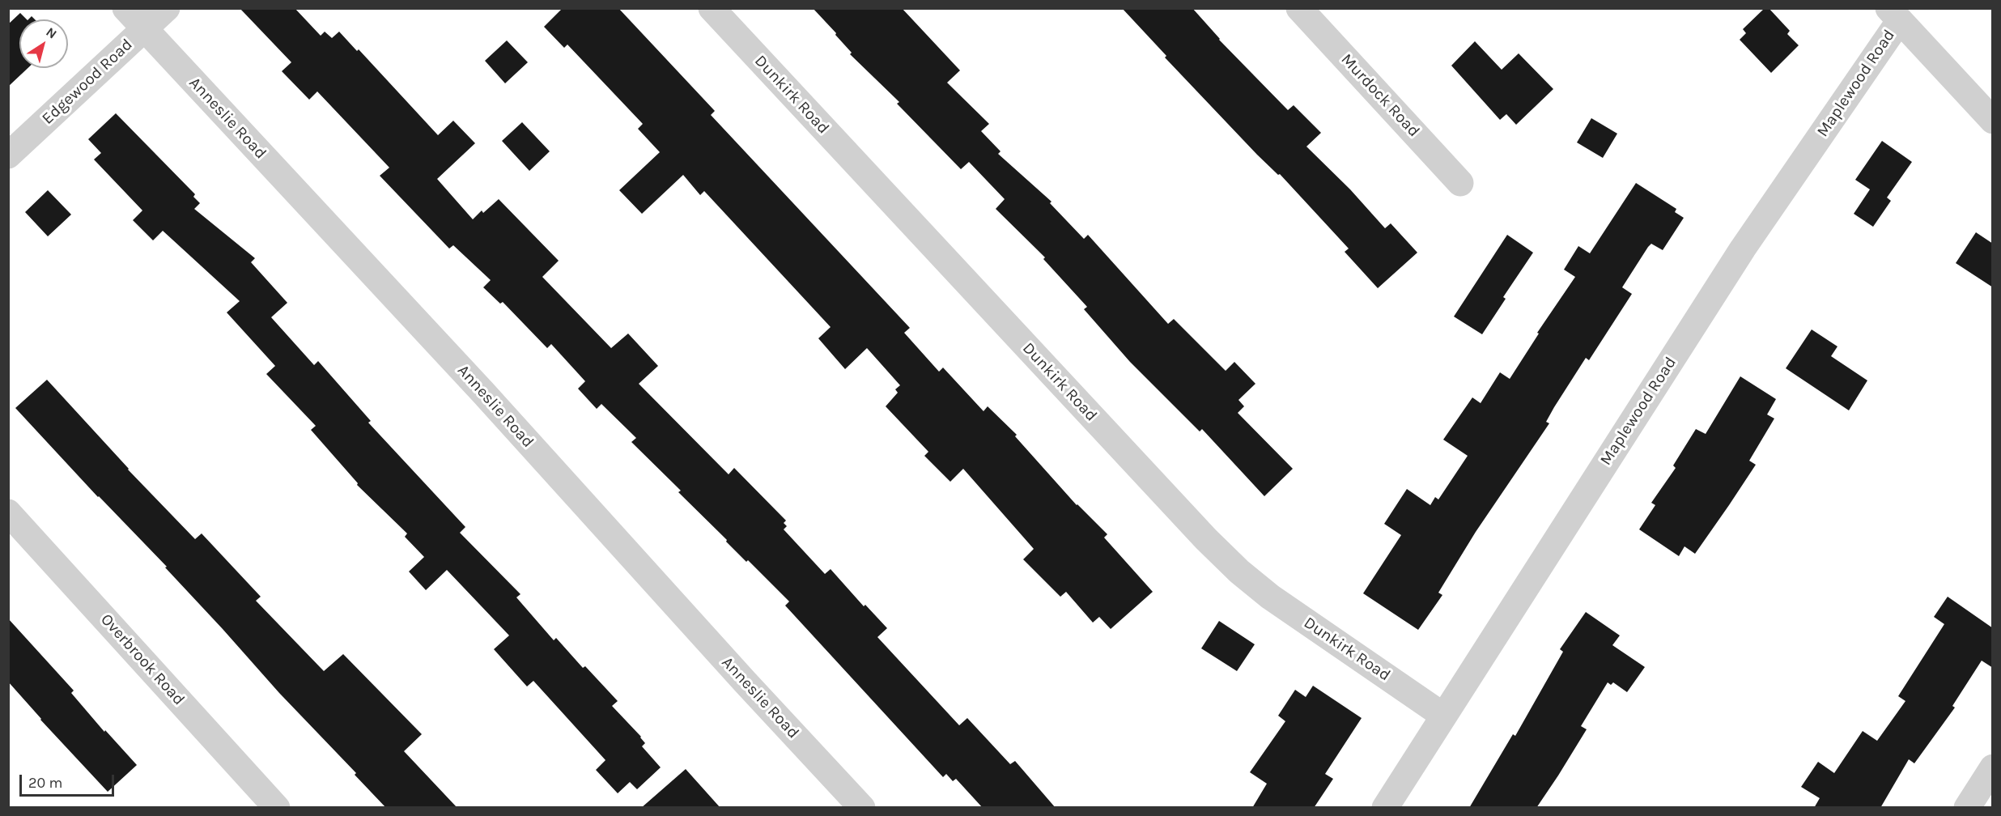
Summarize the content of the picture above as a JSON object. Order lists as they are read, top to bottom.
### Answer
{
  "streets": {
    "street": [
      "Edgewood Road",
      "Maplewood Road",
      "Dunkirk Road",
      "Murdock Road",
      "Anneslie Road",
      "Overbrook Road"
    ]
  },
  "crossings": [
    ["Edgewood Road", "Anneslie Road"],
    ["Maplewood Road", "Dunkirk Road"]
  ],
  "scale_bar": "20 m",
  "north": "top right"
}
